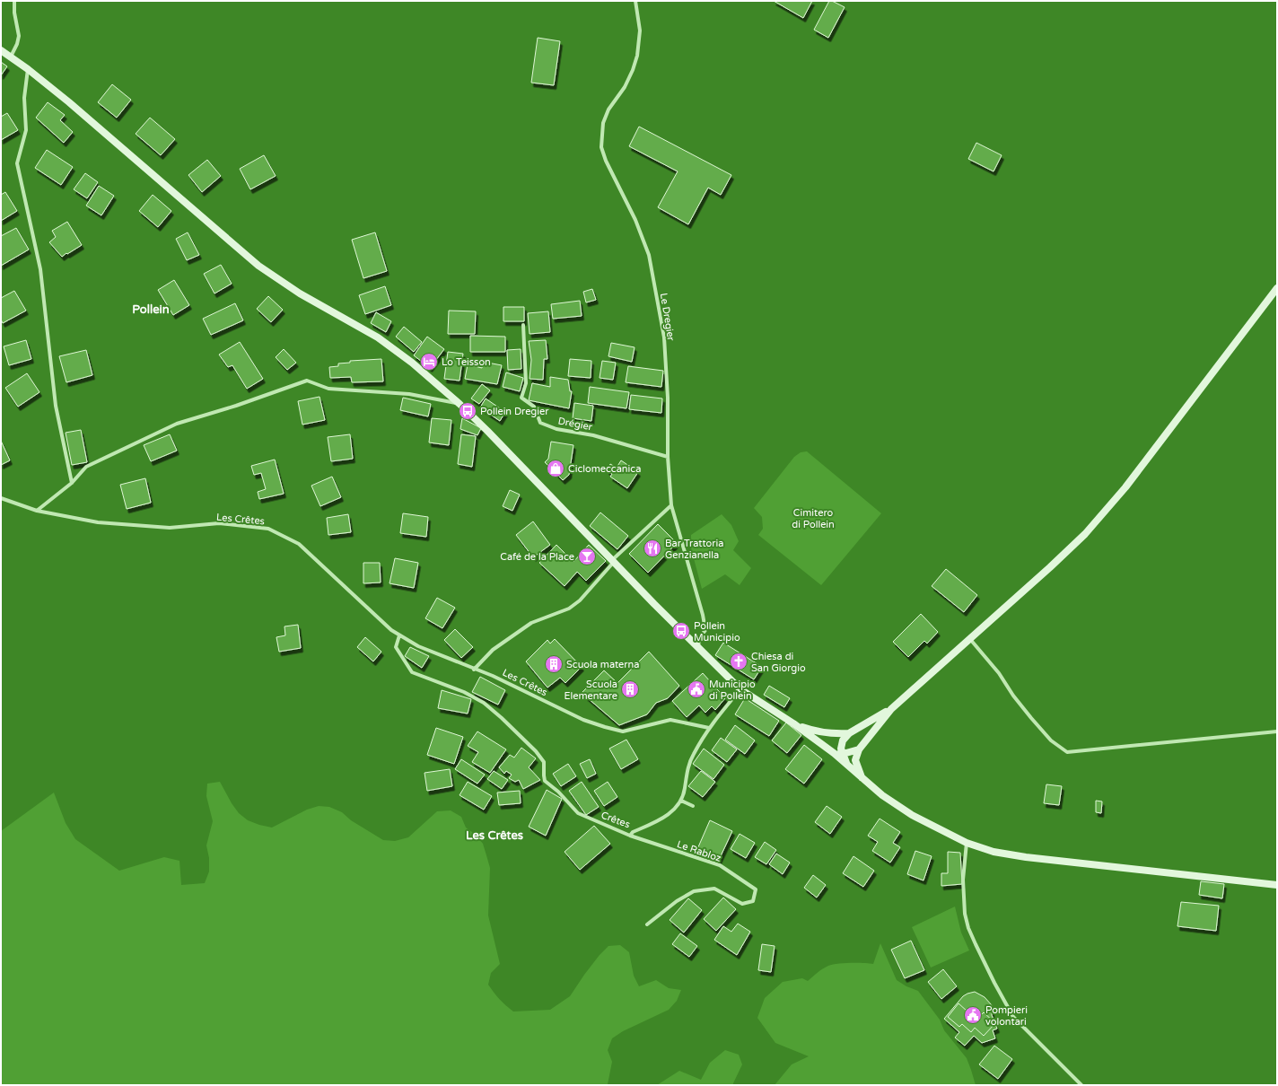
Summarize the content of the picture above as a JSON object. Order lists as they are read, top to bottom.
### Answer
{
  "streets": {
    "street": [
      "Le Dregier",
      "Drégier",
      "Les Crêtes",
      "Crêtes",
      "Le Rabloz"
    ]
  },
  "crossings": [
    ["Le Dregier", "Drégier"],
    ["Les Crêtes", "Crêtes"],
    ["Crêtes", "Le Rabloz"]
  ],
  "districts": ["Pollein", "Les Crêtes"],
  "parks": ["Cimitero di Pollein"],
  "places": {
    "hotel": ["Lo Teisson"],
    "bus stop": ["Pollein Dregier", "Pollein Municipio"],
    "shop": ["Ciclomeccanica"],
    "restaurant": ["Bar Trattoria Genzianella"],
    "bar": ["Café de la Place"],
    "church": ["Chiesa di San Giorgio"],
    "building": ["Scuola materna", "Scuola Elementare"],
    "public building": ["Municipio di Pollein", "Pompieri volontari"]
  }
}
